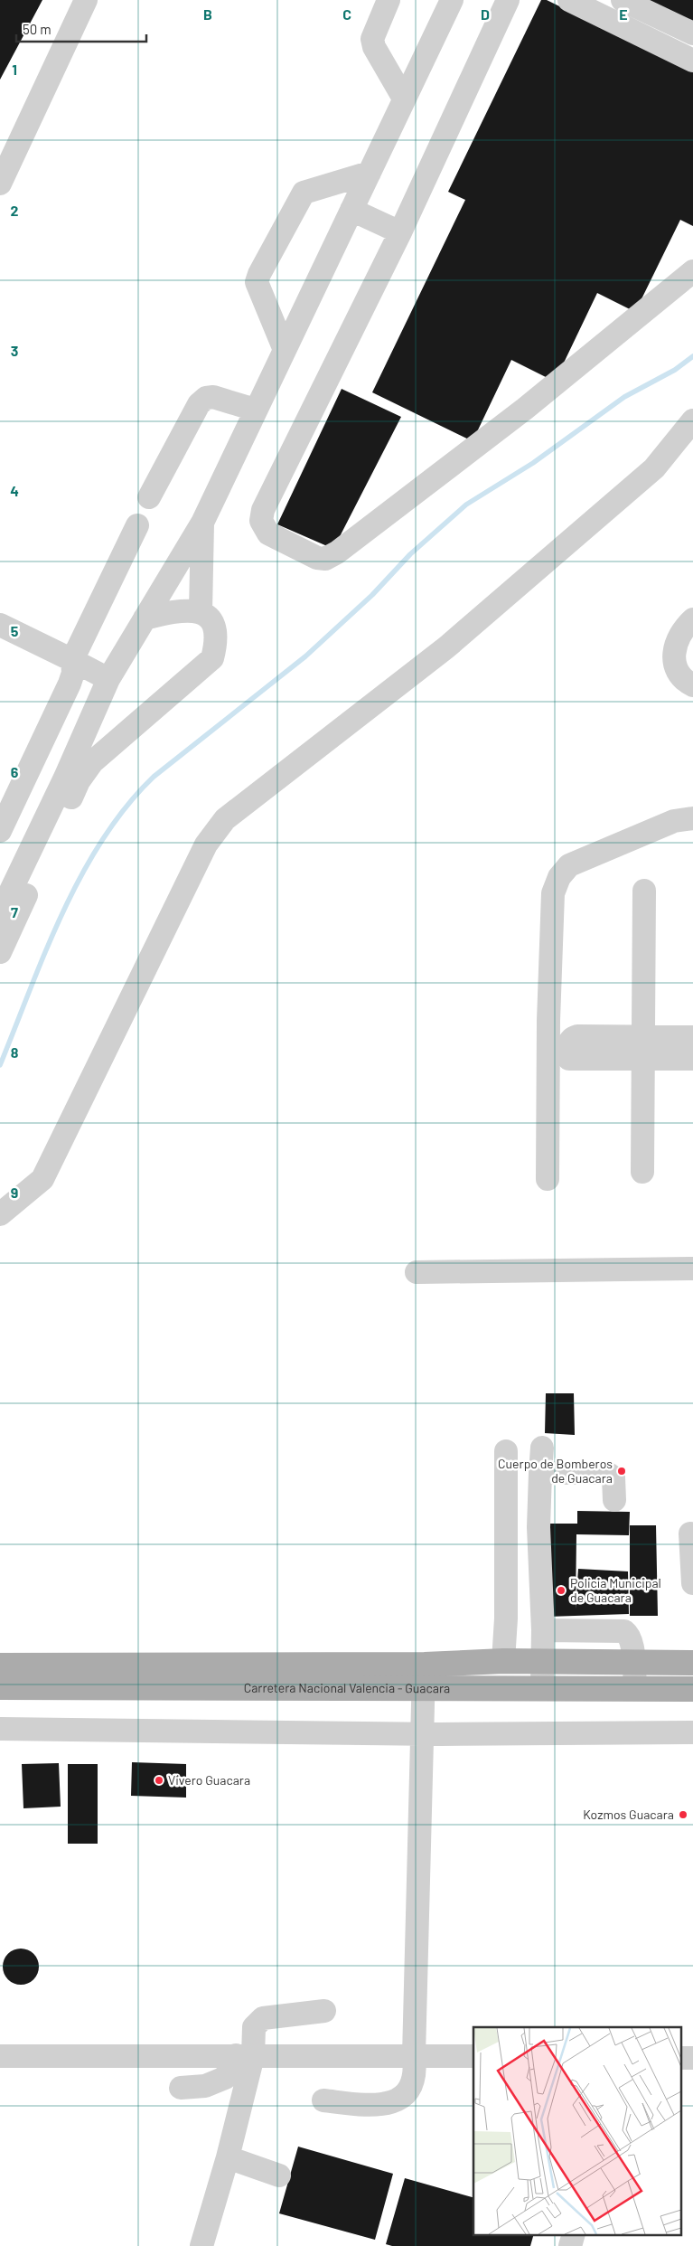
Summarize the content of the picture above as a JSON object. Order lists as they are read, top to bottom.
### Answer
{
  "streets": {
    "main road": ["Carretera Nacional Valencia - Guacara"]
  },
  "places": [
    "Cuerpo de Bomberos de Guacara",
    "Policia Municipal de Guacara",
    "Vivero Guacara",
    "Kozmos Guacara"
  ],
  "scale_bar": "50 m",
  "grid": {
    "columns": [
      "B",
      "C",
      "D",
      "E"
    ],
    "rows": [
      "1",
      "2",
      "3",
      "4",
      "5",
      "6",
      "7",
      "8",
      "9"
    ]
  }
}
